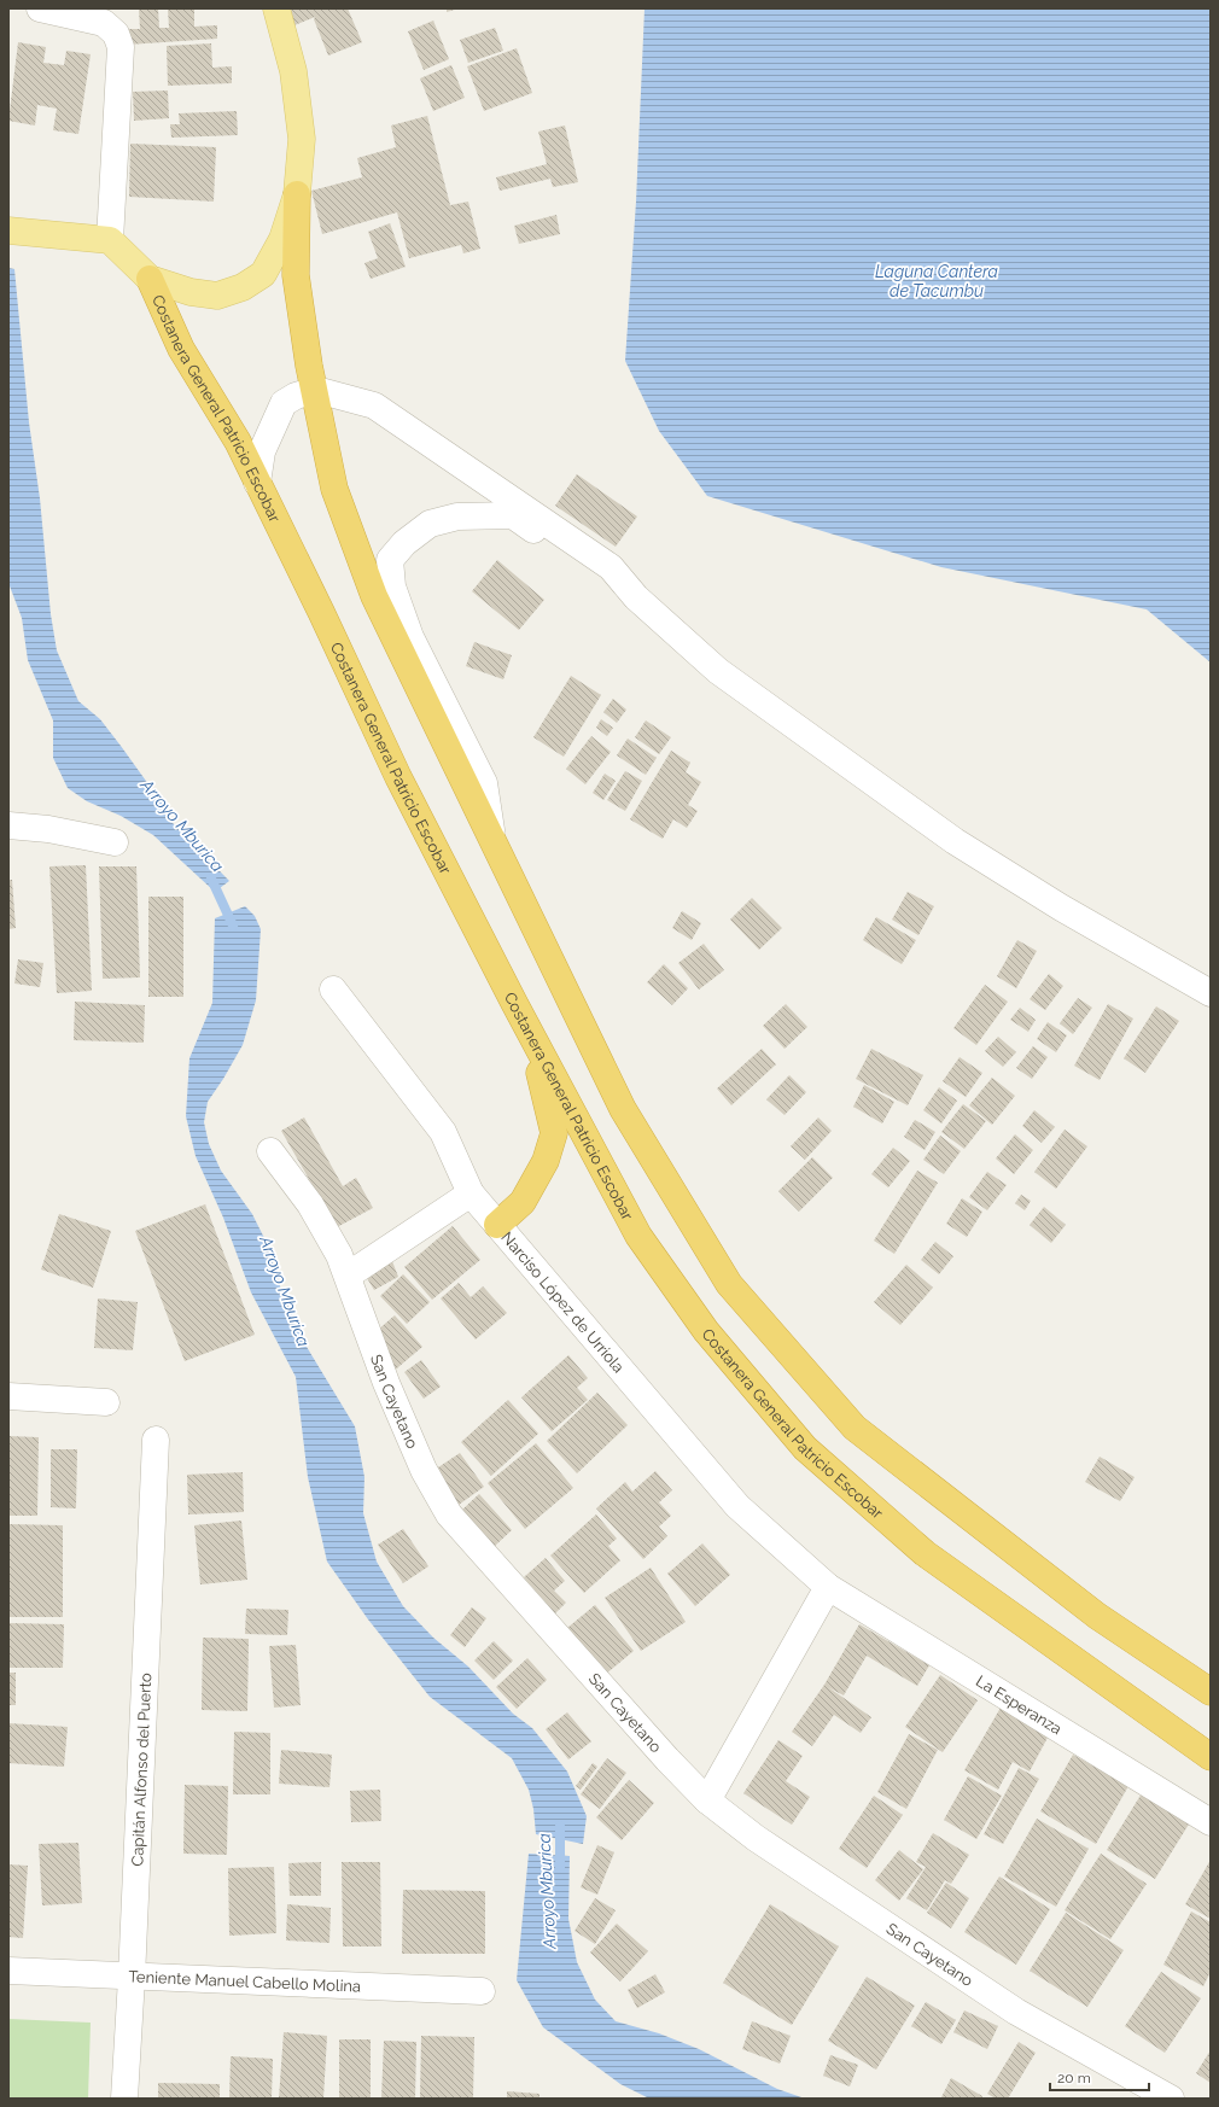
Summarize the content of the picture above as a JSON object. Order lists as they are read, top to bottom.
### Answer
{
  "streets": {
    "highway": ["Costanera General Patricio Escobar"],
    "street": [
      "Narciso López de Urriola",
      "San Cayetano",
      "La Esperanza",
      "Capitán Alfonso del Puerto",
      "Teniente Manuel Cabello Molina"
    ]
  },
  "crossings": [
    ["Narciso López de Urriola", "La Esperanza"],
    ["Capitán Alfonso del Puerto", "Teniente Manuel Cabello Molina"]
  ],
  "water": ["Laguna Cantera de Tacumbu", "Arroyo Mburica"],
  "scale_bar": "20 m"
}
